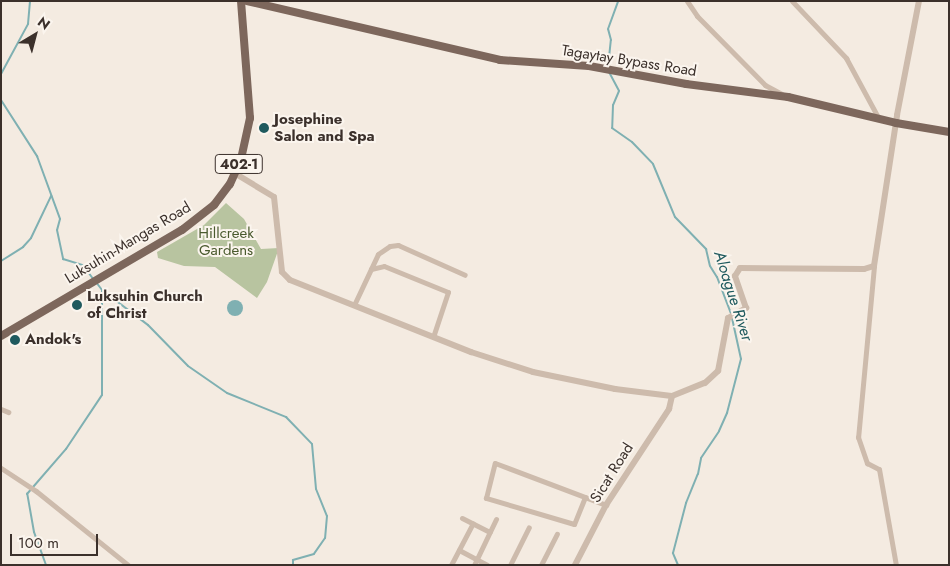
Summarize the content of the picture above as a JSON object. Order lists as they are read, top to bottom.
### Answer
{
  "streets": {
    "main road": ["Tagaytay Bypass Road", "402-1", "Luksuhin-Mangas Road"],
    "street": ["Sicat Road"]
  },
  "water": ["Aloague River"],
  "parks": ["Hillcreek Gardens"],
  "places": ["Josephine Salon and Spa", "Luksuhin Church of Christ", "Andok's"],
  "scale_bar": "100 m",
  "north": "top right"
}
